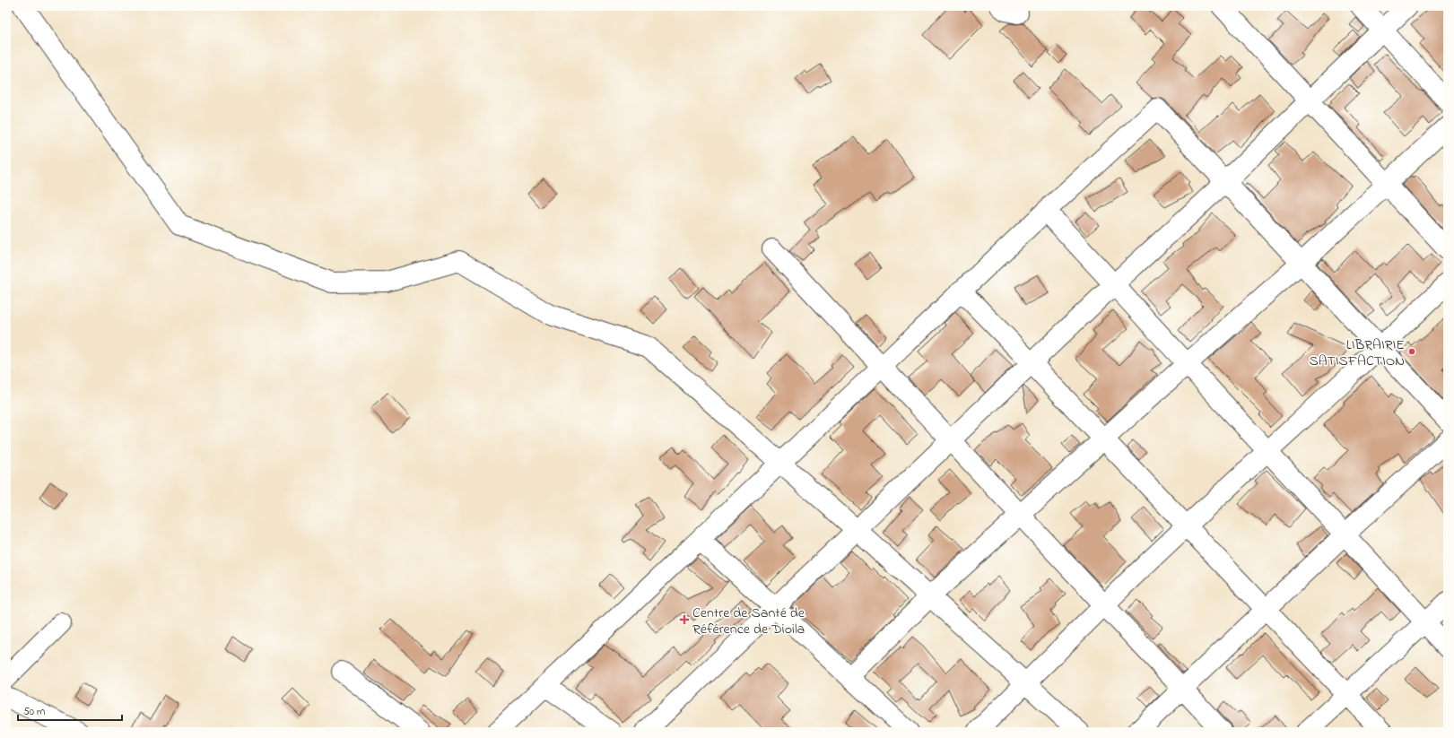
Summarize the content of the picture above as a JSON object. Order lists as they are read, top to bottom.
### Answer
{
  "places": {
    "other": ["LIBRAIRIE SATISFACTION"],
    "health": ["Centre de Santé de Référence de Dioila"]
  },
  "scale_bar": "50 m"
}
